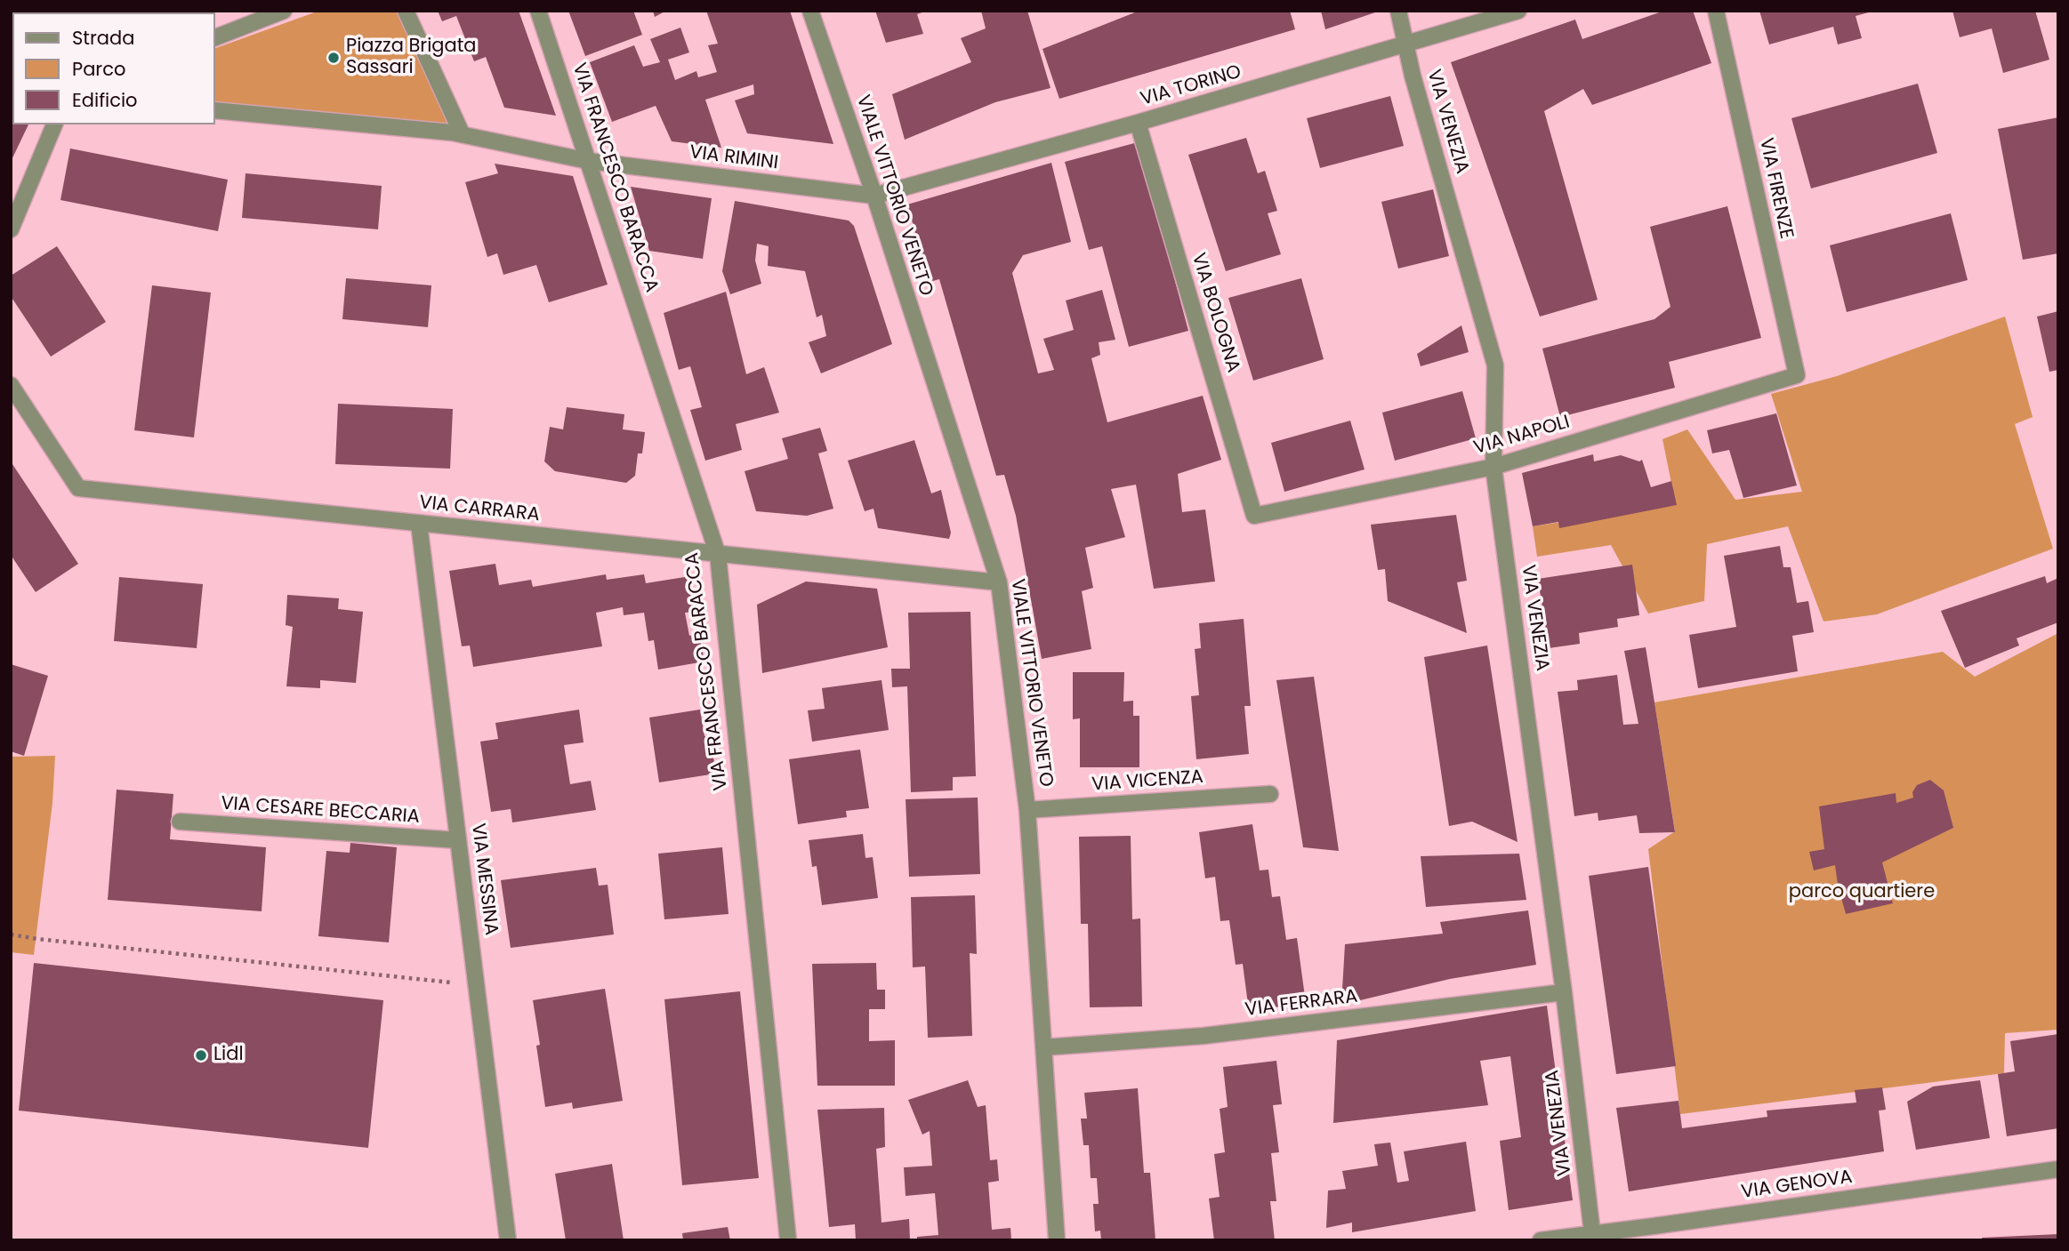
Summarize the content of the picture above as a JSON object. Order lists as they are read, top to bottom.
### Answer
{
  "streets": {
    "street": [
      "VIA TORINO",
      "VIA VENEZIA",
      "VIA RIMINI",
      "VIA FRANCESCO BARACCA",
      "VIA FIRENZE",
      "VIALE VITTORIO VENETO",
      "VIA BOLOGNA",
      "VIA NAPOLI",
      "VIA CARRARA",
      "VIA VICENZA",
      "VIA CESARE BECCARIA",
      "VIA MESSINA",
      "VIA FERRARA",
      "VIA GENOVA"
    ]
  },
  "crossings": [
    ["VIA TORINO", "VIA VENEZIA"],
    ["VIA TORINO", "VIA RIMINI"],
    ["VIA TORINO", "VIALE VITTORIO VENETO"],
    ["VIA TORINO", "VIA BOLOGNA"],
    ["VIA VENEZIA", "VIA NAPOLI"],
    ["VIA VENEZIA", "VIA FERRARA"],
    ["VIA VENEZIA", "VIA GENOVA"],
    ["VIA RIMINI", "VIA FRANCESCO BARACCA"],
    ["VIA RIMINI", "VIALE VITTORIO VENETO"],
    ["VIA FRANCESCO BARACCA", "VIA CARRARA"],
    ["VIA FIRENZE", "VIA NAPOLI"],
    ["VIALE VITTORIO VENETO", "VIA CARRARA"],
    ["VIALE VITTORIO VENETO", "VIA VICENZA"],
    ["VIALE VITTORIO VENETO", "VIA FERRARA"],
    ["VIA BOLOGNA", "VIA NAPOLI"],
    ["VIA CARRARA", "VIA MESSINA"],
    ["VIA CESARE BECCARIA", "VIA MESSINA"]
  ],
  "parks": ["parco quartiere"],
  "places": ["Piazza Brigata Sassari", "Lidl"],
  "legend": ["Strada", "Parco", "Edificio"]
}
